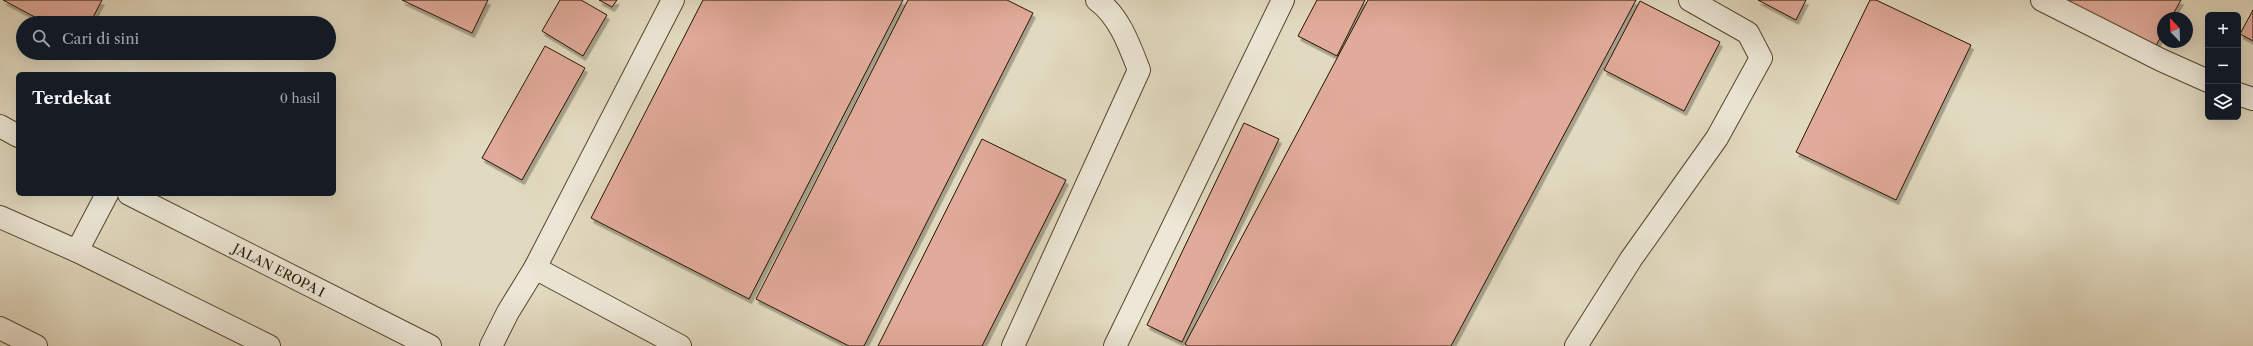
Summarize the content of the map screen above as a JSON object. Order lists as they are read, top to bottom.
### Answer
{
  "streets": {
    "lane": ["JALAN EROPA I"]
  },
  "north": "top left",
  "page": {
    "map_buttons": ["+", "−"],
    "search": "Cari di sini",
    "heading": ["Terdekat", "0 hasil"]
  }
}
